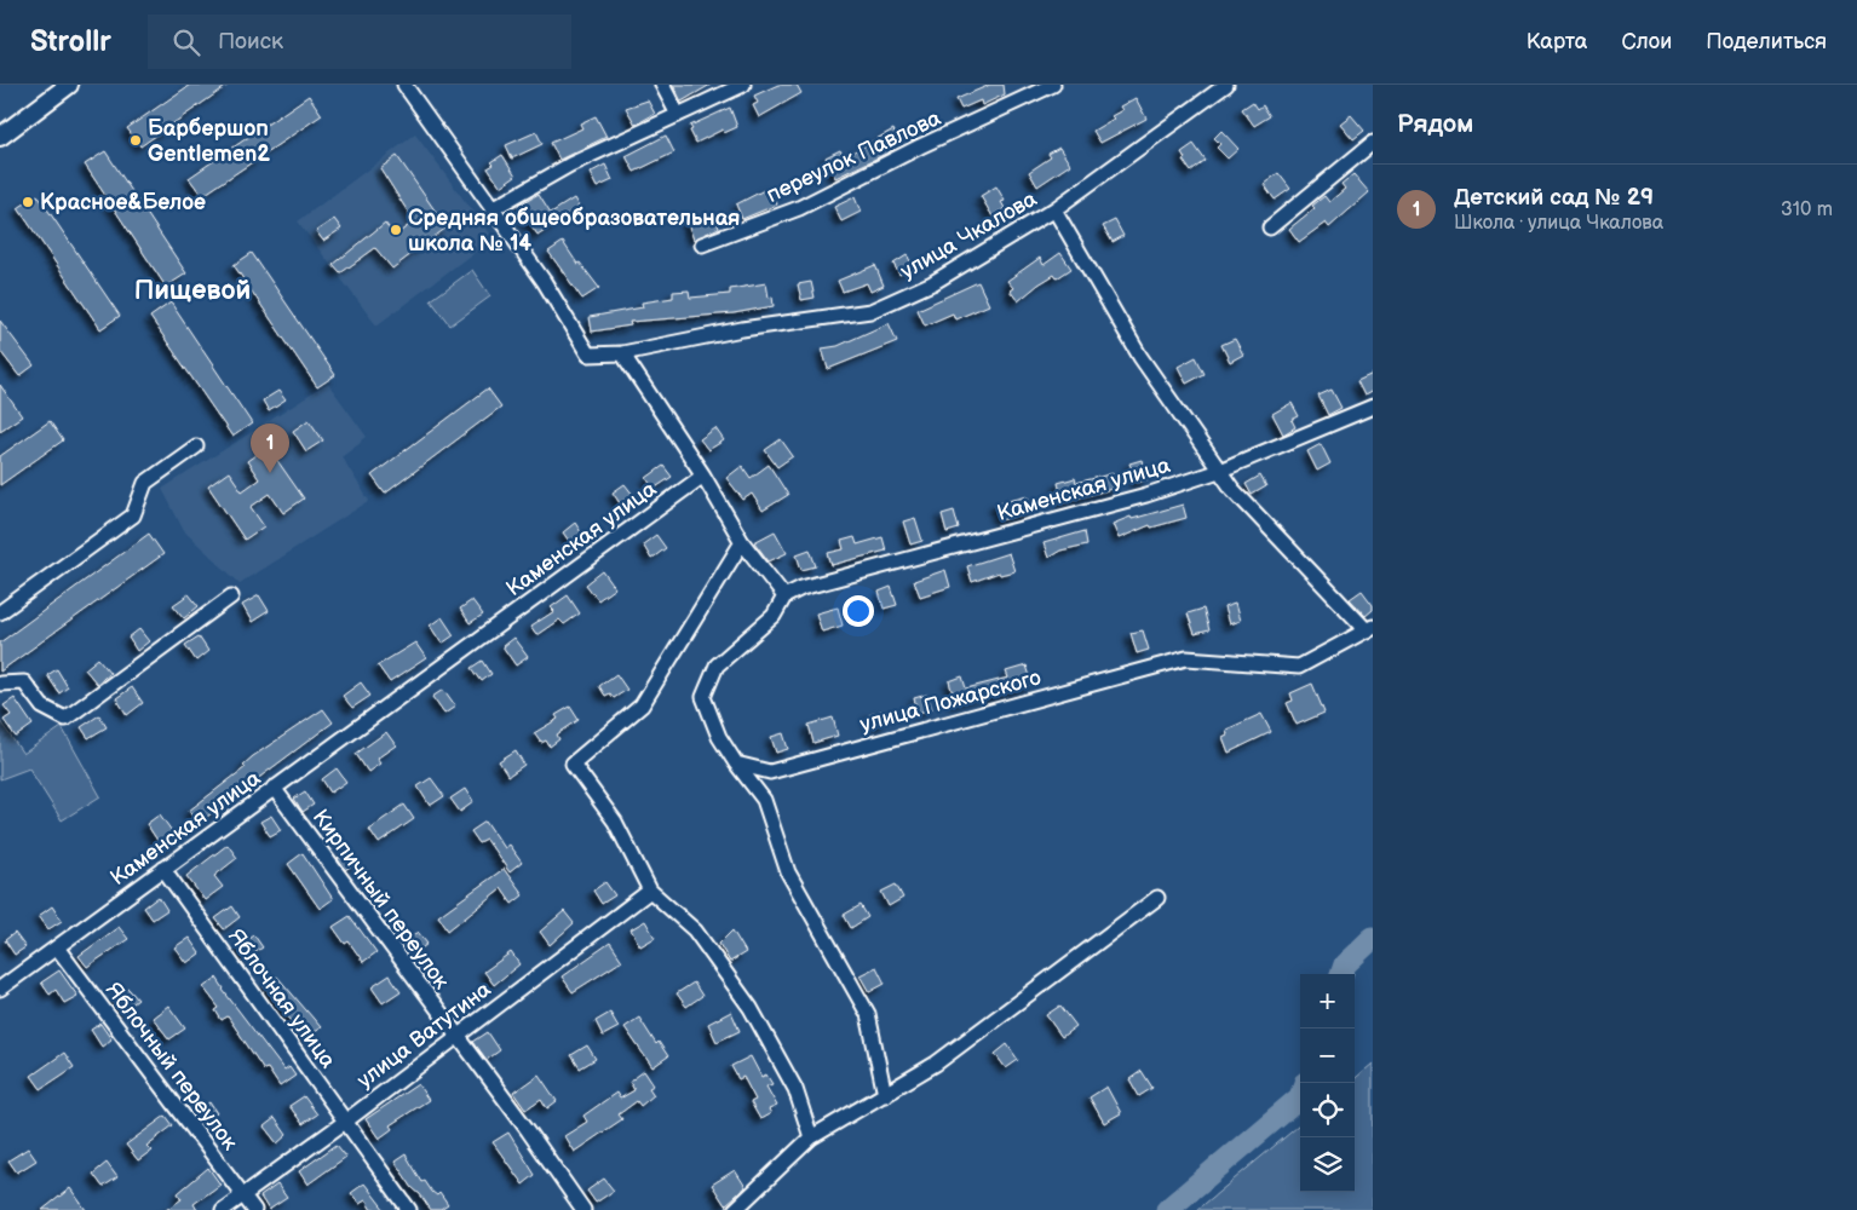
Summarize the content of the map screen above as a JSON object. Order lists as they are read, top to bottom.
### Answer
{
  "streets": {
    "street": [
      "переулок Павлова",
      "улица Чкалова",
      "Каменская улица",
      "улица Пожарского",
      "Кирпичный переулок",
      "Яблочная улица",
      "улица Ватутина",
      "Яблочный переулок"
    ]
  },
  "crossings": [
    ["Каменская улица", "Кирпичный переулок"],
    ["Каменская улица", "Яблочная улица"],
    ["Каменская улица", "Яблочный переулок"],
    ["Кирпичный переулок", "улица Ватутина"],
    ["Яблочная улица", "улица Ватутина"],
    ["улица Ватутина", "Яблочный переулок"]
  ],
  "districts": ["Пищевой"],
  "places": ["Барбершоп Gentlemen2", "Красное&Белое", "Средняя общеобразовательная школа № 14"],
  "page": {
    "header": "Strollr",
    "search": "Поиск",
    "nav": ["Карта", "Слои", "Поделиться"],
    "heading": "Рядом",
    "list": [
      {
        "mark": "1",
        "name": "Детский сад № 29",
        "note": "Школа · улица Чкалова",
        "value": "310 m"
      }
    ],
    "pins": "1",
    "map_buttons": ["+", "−"]
  }
}
